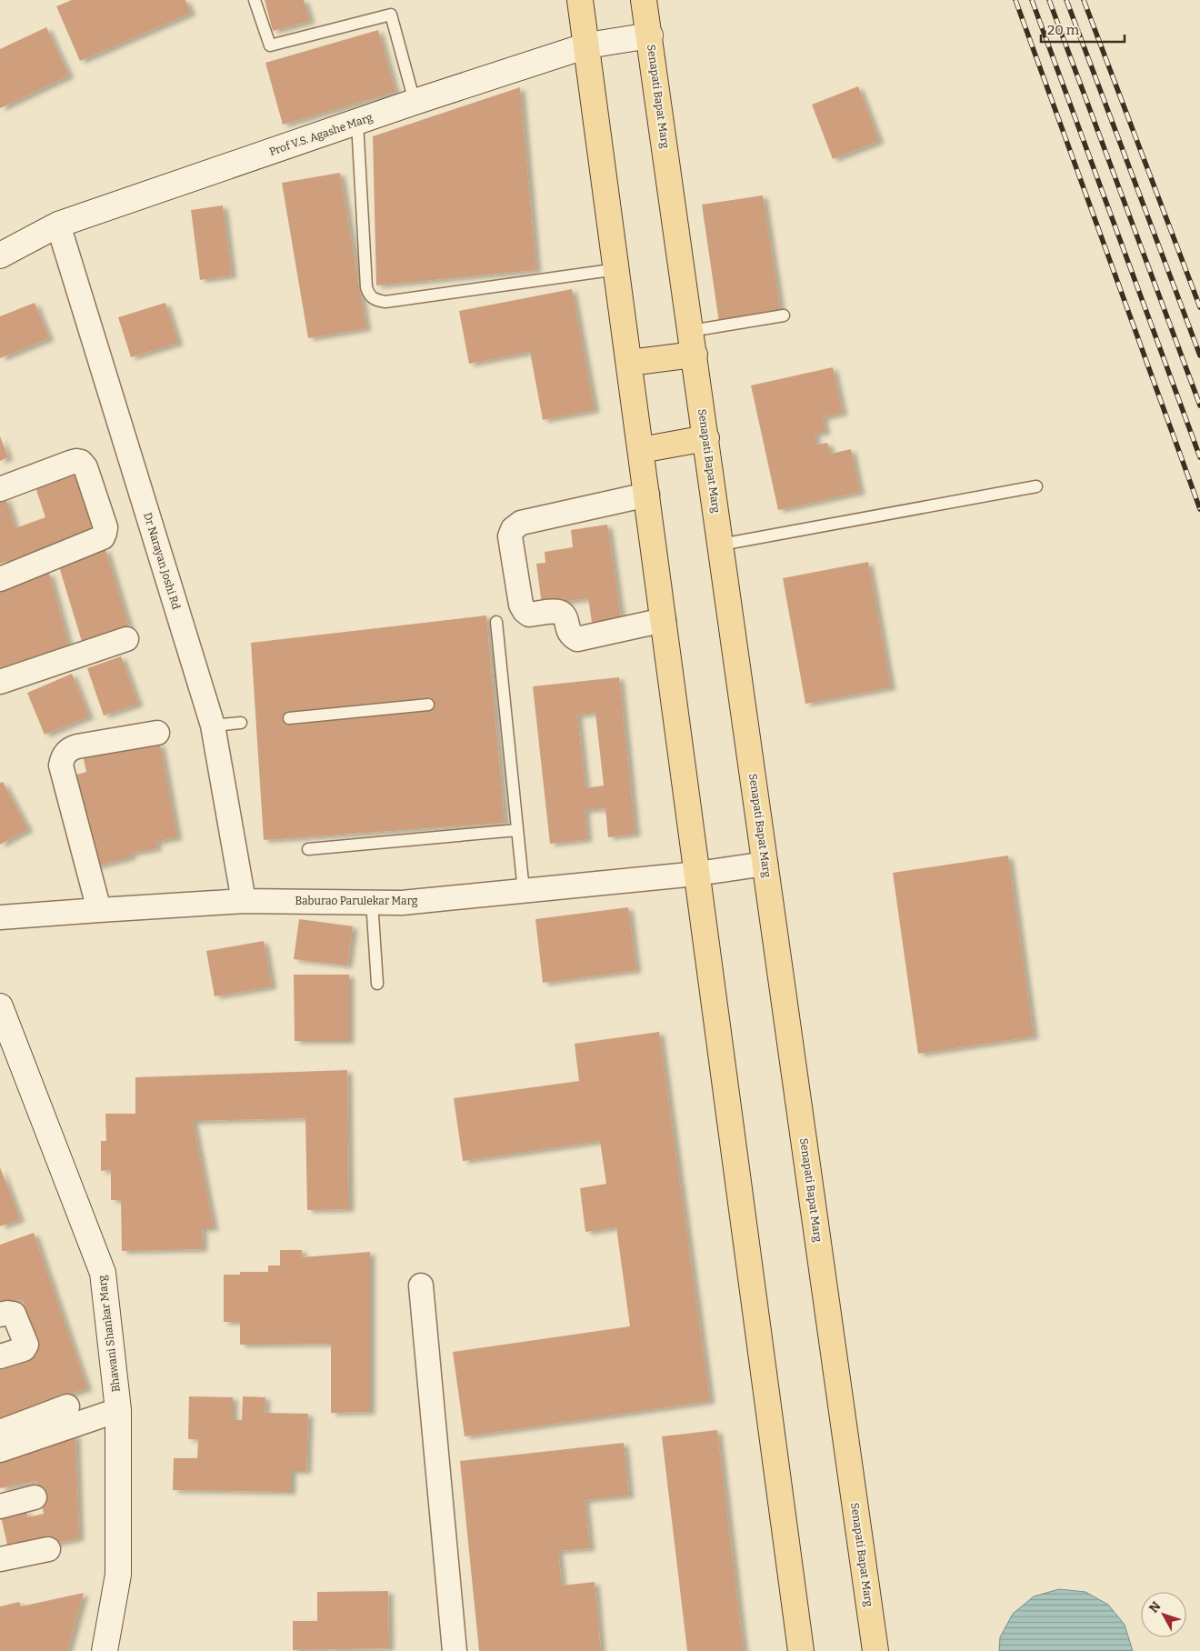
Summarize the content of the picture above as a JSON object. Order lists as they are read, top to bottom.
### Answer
{
  "streets": {
    "main road": ["Senapati Bapat Marg", "Prof V.S. Agashe Marg", "Bhawani Shankar Marg"],
    "street": ["Dr Narayan Joshi Rd", "Baburao Parulekar Marg"]
  },
  "crossings": [
    ["Senapati Bapat Marg", "Prof V.S. Agashe Marg"],
    ["Senapati Bapat Marg", "Baburao Parulekar Marg"],
    ["Prof V.S. Agashe Marg", "Dr Narayan Joshi Rd"],
    ["Dr Narayan Joshi Rd", "Baburao Parulekar Marg"]
  ],
  "scale_bar": "20 m",
  "north": "top left"
}
